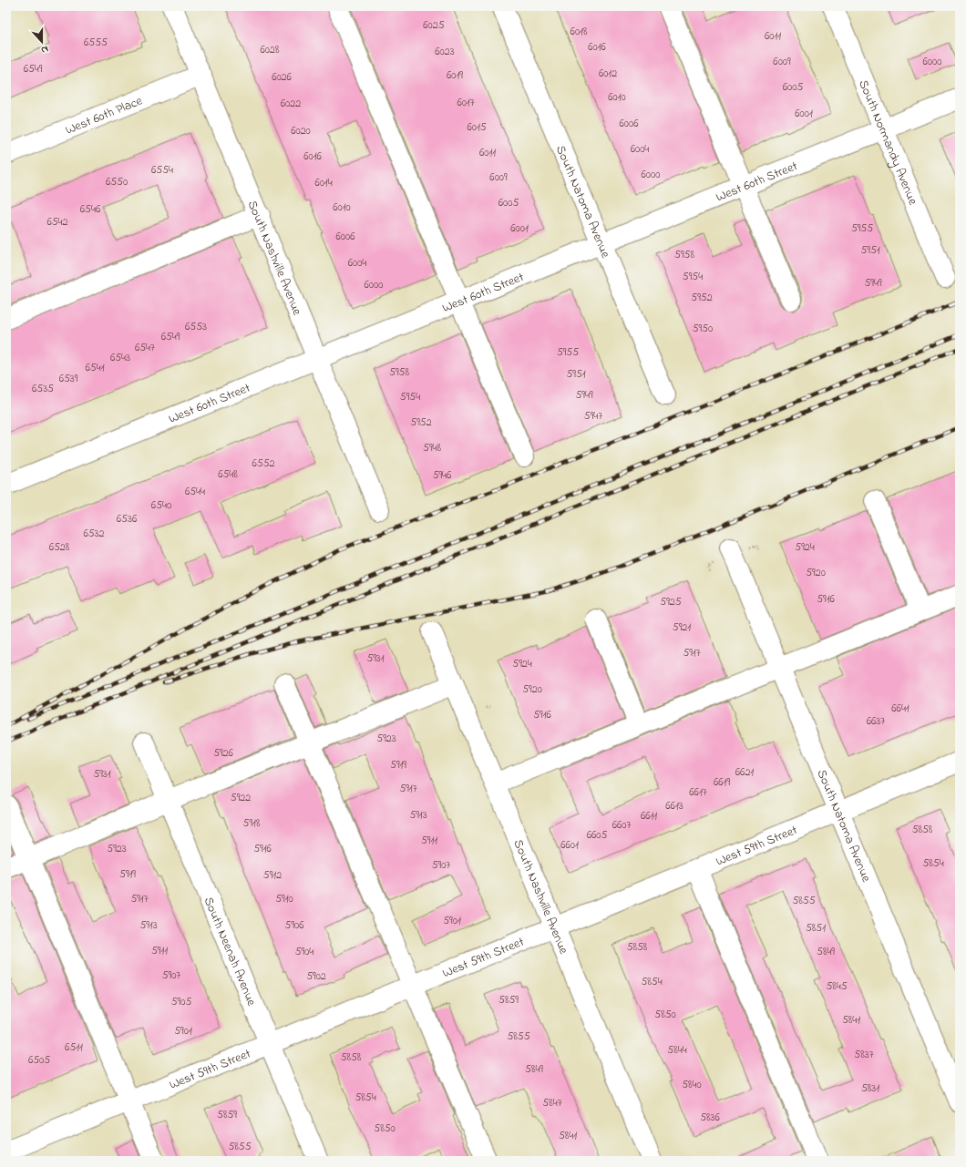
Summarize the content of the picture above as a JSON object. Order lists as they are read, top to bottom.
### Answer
{
  "streets": {
    "street": [
      "West 60th Place",
      "South Normandy Avenue",
      "West 60th Street",
      "South Natoma Avenue",
      "South Nashville Avenue",
      "West 59th Street",
      "South Neenah Avenue"
    ]
  },
  "crossings": [
    ["West 60th Place", "South Nashville Avenue"],
    ["South Normandy Avenue", "West 60th Street"],
    ["West 60th Street", "South Natoma Avenue"],
    ["West 60th Street", "South Nashville Avenue"],
    ["South Natoma Avenue", "West 59th Street"],
    ["South Nashville Avenue", "West 59th Street"],
    ["West 59th Street", "South Neenah Avenue"]
  ],
  "house_numbers": [
    "6025",
    "6018",
    "6011",
    "6555",
    "6016",
    "6028",
    "6023",
    "6009",
    "6000",
    "6549",
    "6012",
    "6019",
    "6026",
    "6005",
    "6010",
    "6017",
    "6022",
    "6001",
    "6006",
    "6015",
    "6020",
    "6004",
    "6011",
    "6016",
    "6554",
    "6000",
    "6009",
    "6550",
    "6014",
    "6005",
    "6010",
    "6546",
    "6542",
    "6001",
    "5955",
    "6006",
    "5951",
    "5958",
    "6004",
    "5954",
    "5949",
    "6000",
    "5952",
    "6553",
    "5950",
    "6549",
    "6547",
    "5955",
    "6543",
    "6541",
    "5958",
    "5951",
    "6539",
    "6535",
    "5949",
    "5954",
    "5947",
    "5952",
    "5948",
    "6552",
    "6548",
    "5946",
    "6544",
    "6540",
    "6536",
    "6532",
    "6528",
    "5924",
    "5920",
    "5916",
    "5925",
    "5921",
    "5917",
    "5931",
    "5924",
    "5920",
    "6641",
    "5916",
    "6637",
    "5923",
    "5926",
    "5919",
    "6621",
    "5931",
    "6619",
    "5917",
    "6617",
    "5922",
    "6613",
    "5913",
    "6611",
    "5918",
    "6607",
    "5858",
    "6605",
    "5911",
    "6601",
    "5923",
    "5916",
    "5854",
    "5907",
    "5919",
    "5912",
    "5917",
    "5910",
    "5855",
    "5901",
    "5913",
    "5906",
    "5851",
    "5858",
    "5911",
    "5904",
    "5849",
    "5907",
    "5902",
    "5854",
    "5845",
    "5859",
    "5905",
    "5850",
    "5841",
    "5901",
    "5855",
    "6511",
    "5844",
    "5837",
    "5858",
    "6505",
    "5849",
    "5840",
    "5831",
    "5854",
    "5847",
    "5859",
    "5836",
    "5850",
    "5841",
    "5855"
  ],
  "north": "bottom"
}
